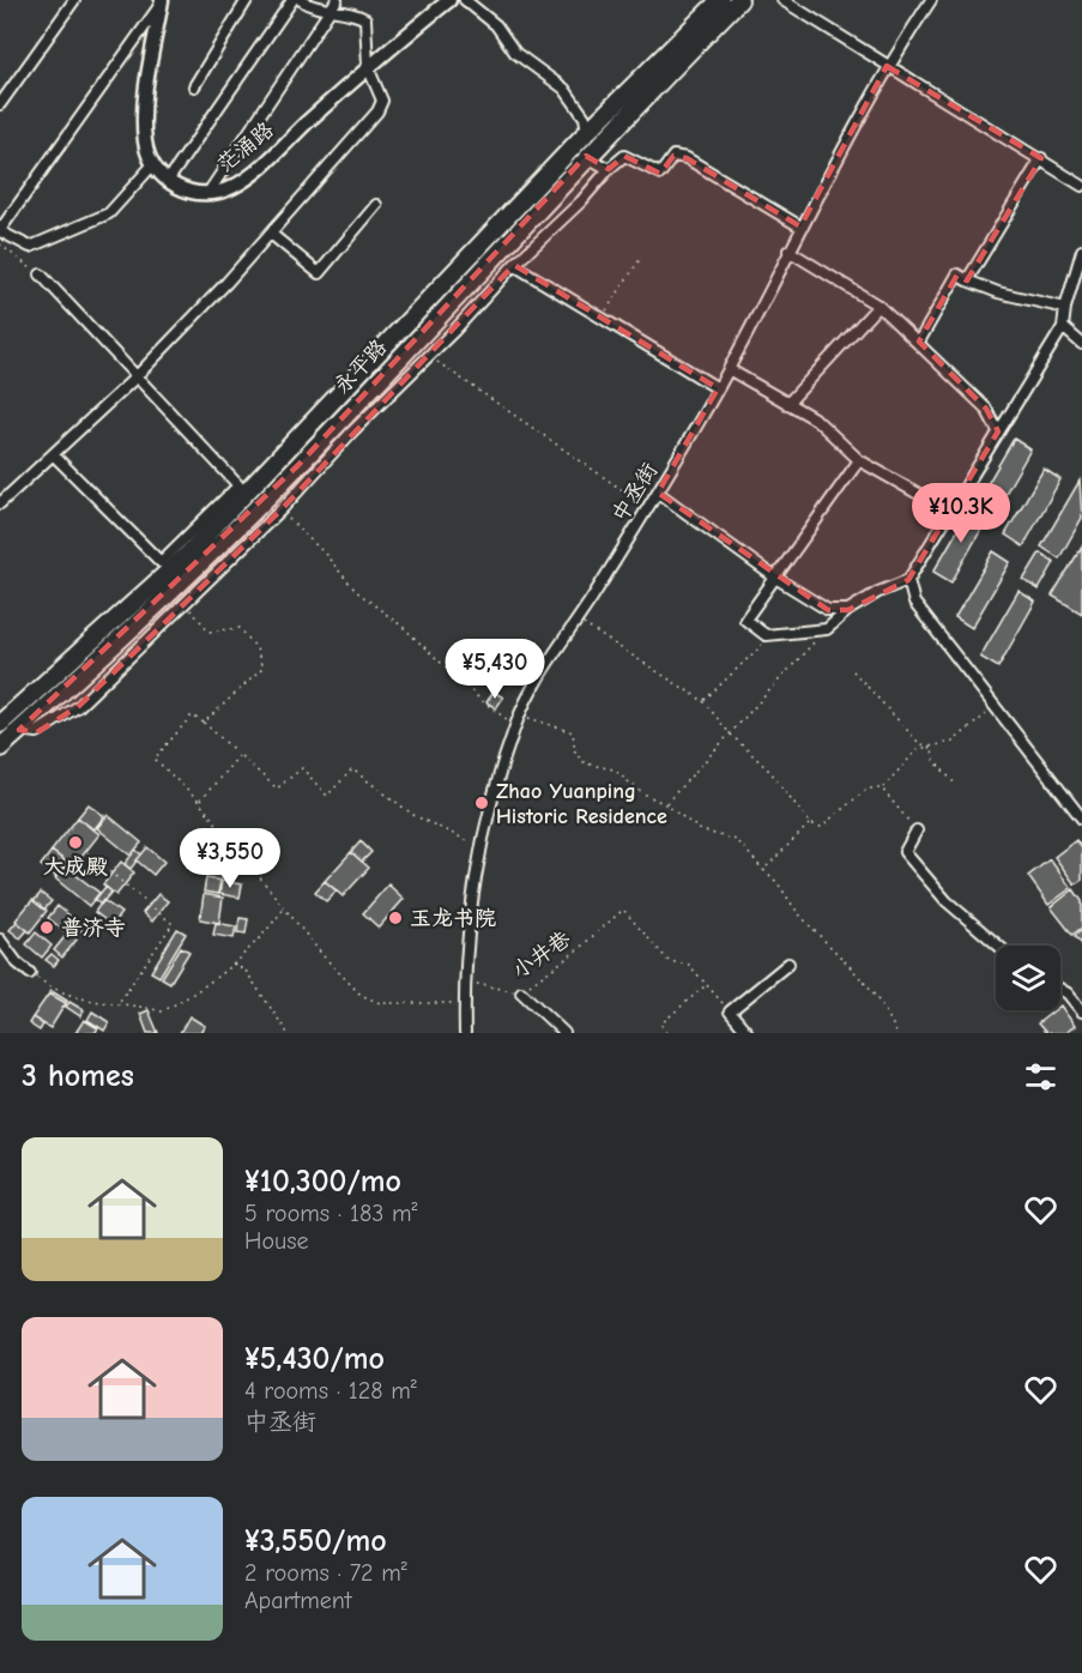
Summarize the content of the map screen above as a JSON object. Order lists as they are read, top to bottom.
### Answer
{
  "streets": {
    "highway": ["永平路"],
    "street": ["茫涌路", "中丞街"],
    "path": ["小井巷"]
  },
  "crossings": [
    ["中丞街", "小井巷"]
  ],
  "places": [
    "Zhao Yuanping Historic Residence",
    "大成殿",
    "玉龙书院",
    "普济寺"
  ],
  "page": {
    "price": ["¥10.3K", "¥5,430", "¥3,550"],
    "heading": "3 homes",
    "list": [
      {
        "name": "¥10,300/mo",
        "note": "5 rooms · 183 m² · House"
      },
      {
        "name": "¥5,430/mo",
        "note": "4 rooms · 128 m² · 中丞街"
      },
      {
        "name": "¥3,550/mo",
        "note": "2 rooms · 72 m² · Apartment"
      }
    ]
  }
}
